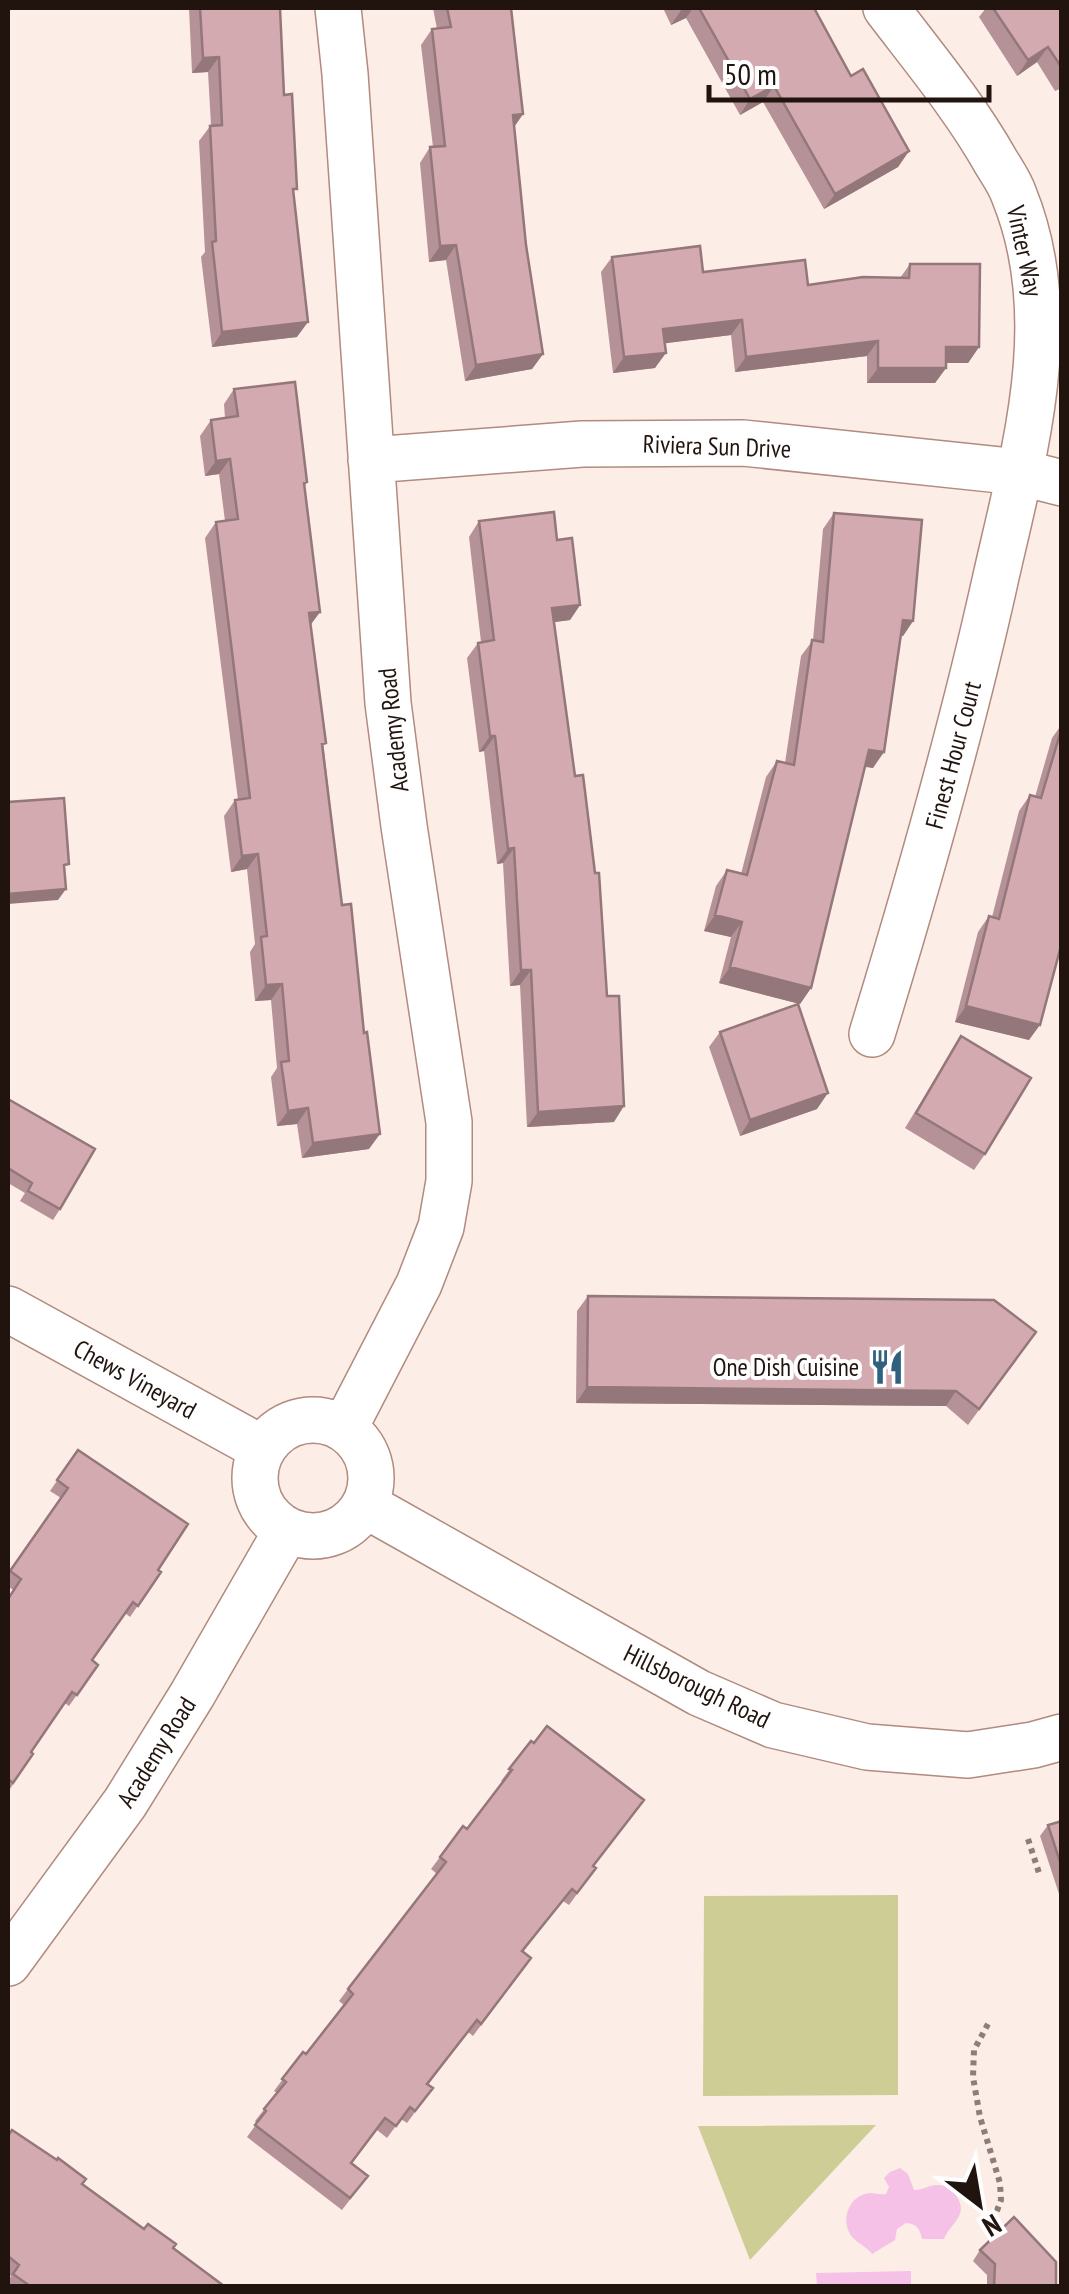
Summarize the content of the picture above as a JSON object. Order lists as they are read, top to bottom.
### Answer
{
  "streets": {
    "street": [
      "Vinter Way",
      "Riviera Sun Drive",
      "Academy Road",
      "Finest Hour Court",
      "Chews Vineyard",
      "Hillsborough Road"
    ]
  },
  "crossings": [
    ["Vinter Way", "Riviera Sun Drive"],
    ["Vinter Way", "Finest Hour Court"],
    ["Riviera Sun Drive", "Academy Road"],
    ["Riviera Sun Drive", "Finest Hour Court"],
    ["Academy Road", "Chews Vineyard"],
    ["Academy Road", "Hillsborough Road"],
    ["Chews Vineyard", "Hillsborough Road"]
  ],
  "places": {
    "restaurant": ["One Dish Cuisine"]
  },
  "scale_bar": "50 m",
  "north": "bottom right"
}
